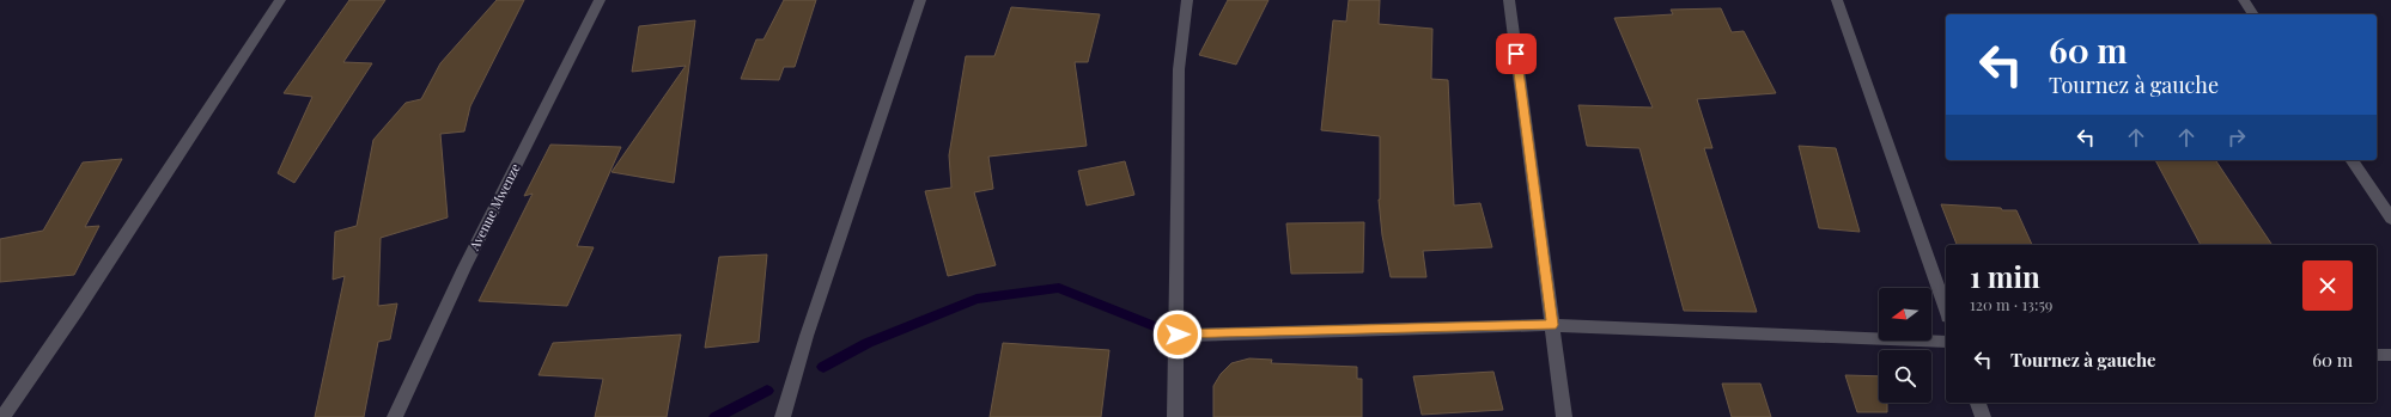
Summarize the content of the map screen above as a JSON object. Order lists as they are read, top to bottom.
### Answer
{
  "streets": {
    "street": ["Avenue Mwenze"]
  },
  "north": "left",
  "page": {
    "turn": ["60 m", "Tournez à gauche"],
    "heading": ["1 min", "120 m · 13:59"],
    "list": [
      {
        "name": "Tournez à gauche",
        "value": "60 m"
      }
    ]
  }
}
